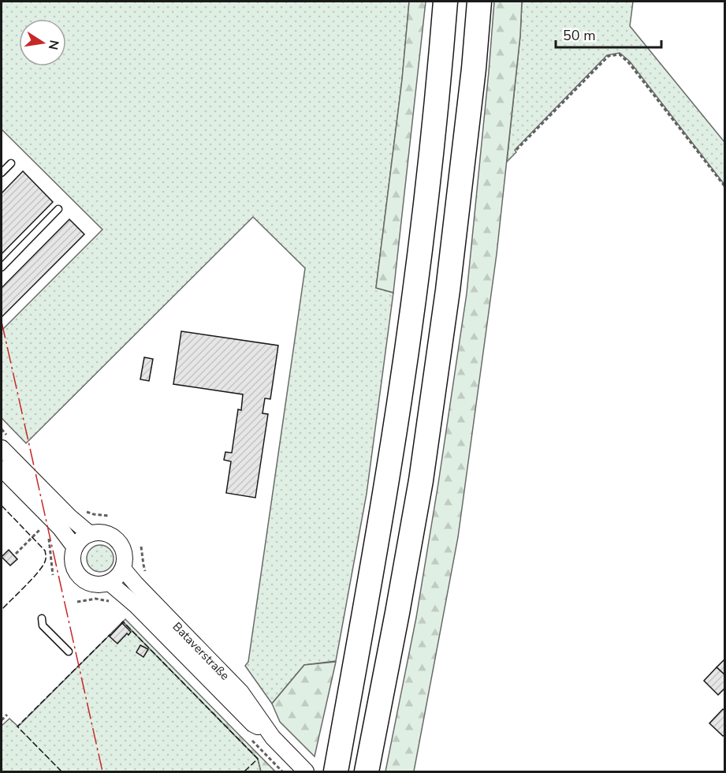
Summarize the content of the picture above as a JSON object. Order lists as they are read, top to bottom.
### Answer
{
  "streets": {
    "street": ["Bataverstraße"]
  },
  "scale_bar": "50 m",
  "north": "right"
}
